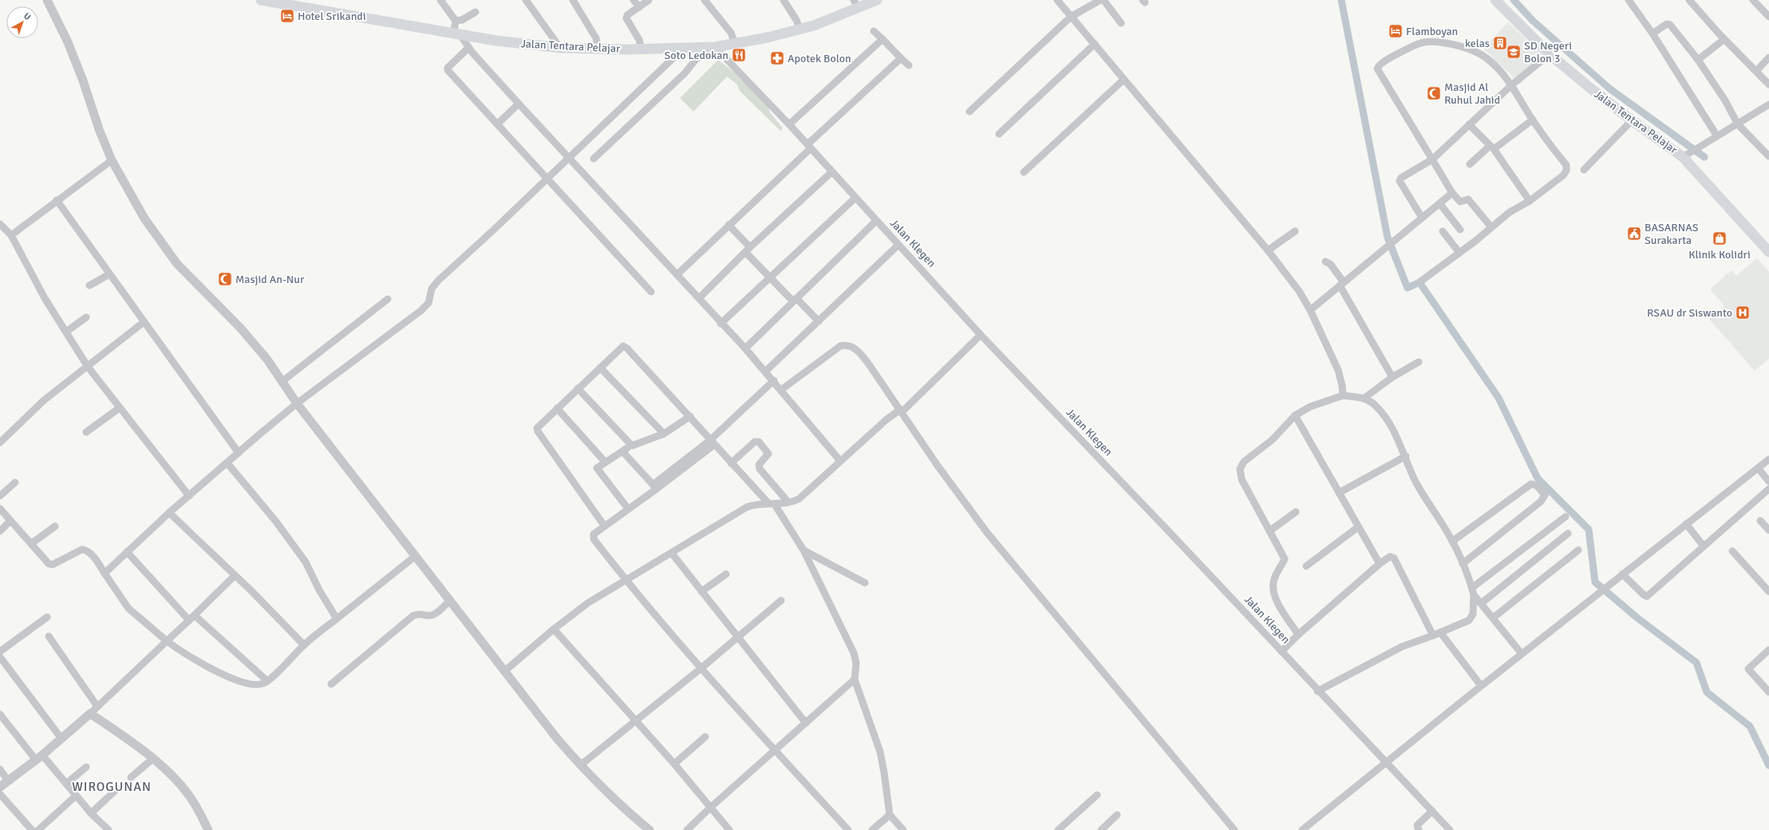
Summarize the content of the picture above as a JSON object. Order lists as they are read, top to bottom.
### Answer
{
  "streets": {
    "main road": ["Jalan Tentara Pelajar"],
    "street": ["Jalan Klegen"]
  },
  "crossings": [
    ["Jalan Tentara Pelajar", "Jalan Klegen"]
  ],
  "districts": ["WIROGUNAN"],
  "places": {
    "hotel": ["Hotel Srikandi", "Flamboyan"],
    "building": ["kelas"],
    "school or university": ["SD Negeri Bolon 3"],
    "restaurant": ["Soto Ledokan"],
    "pharmacy": ["Apotek Bolon"],
    "mosque": ["Masjid Al Ruhul Jahid", "Masjid An-Nur"],
    "public building": ["BASARNAS Surakarta"],
    "shop": ["Klinik Kolidri"],
    "hospital": ["RSAU dr Siswanto"]
  },
  "north": "top right"
}
